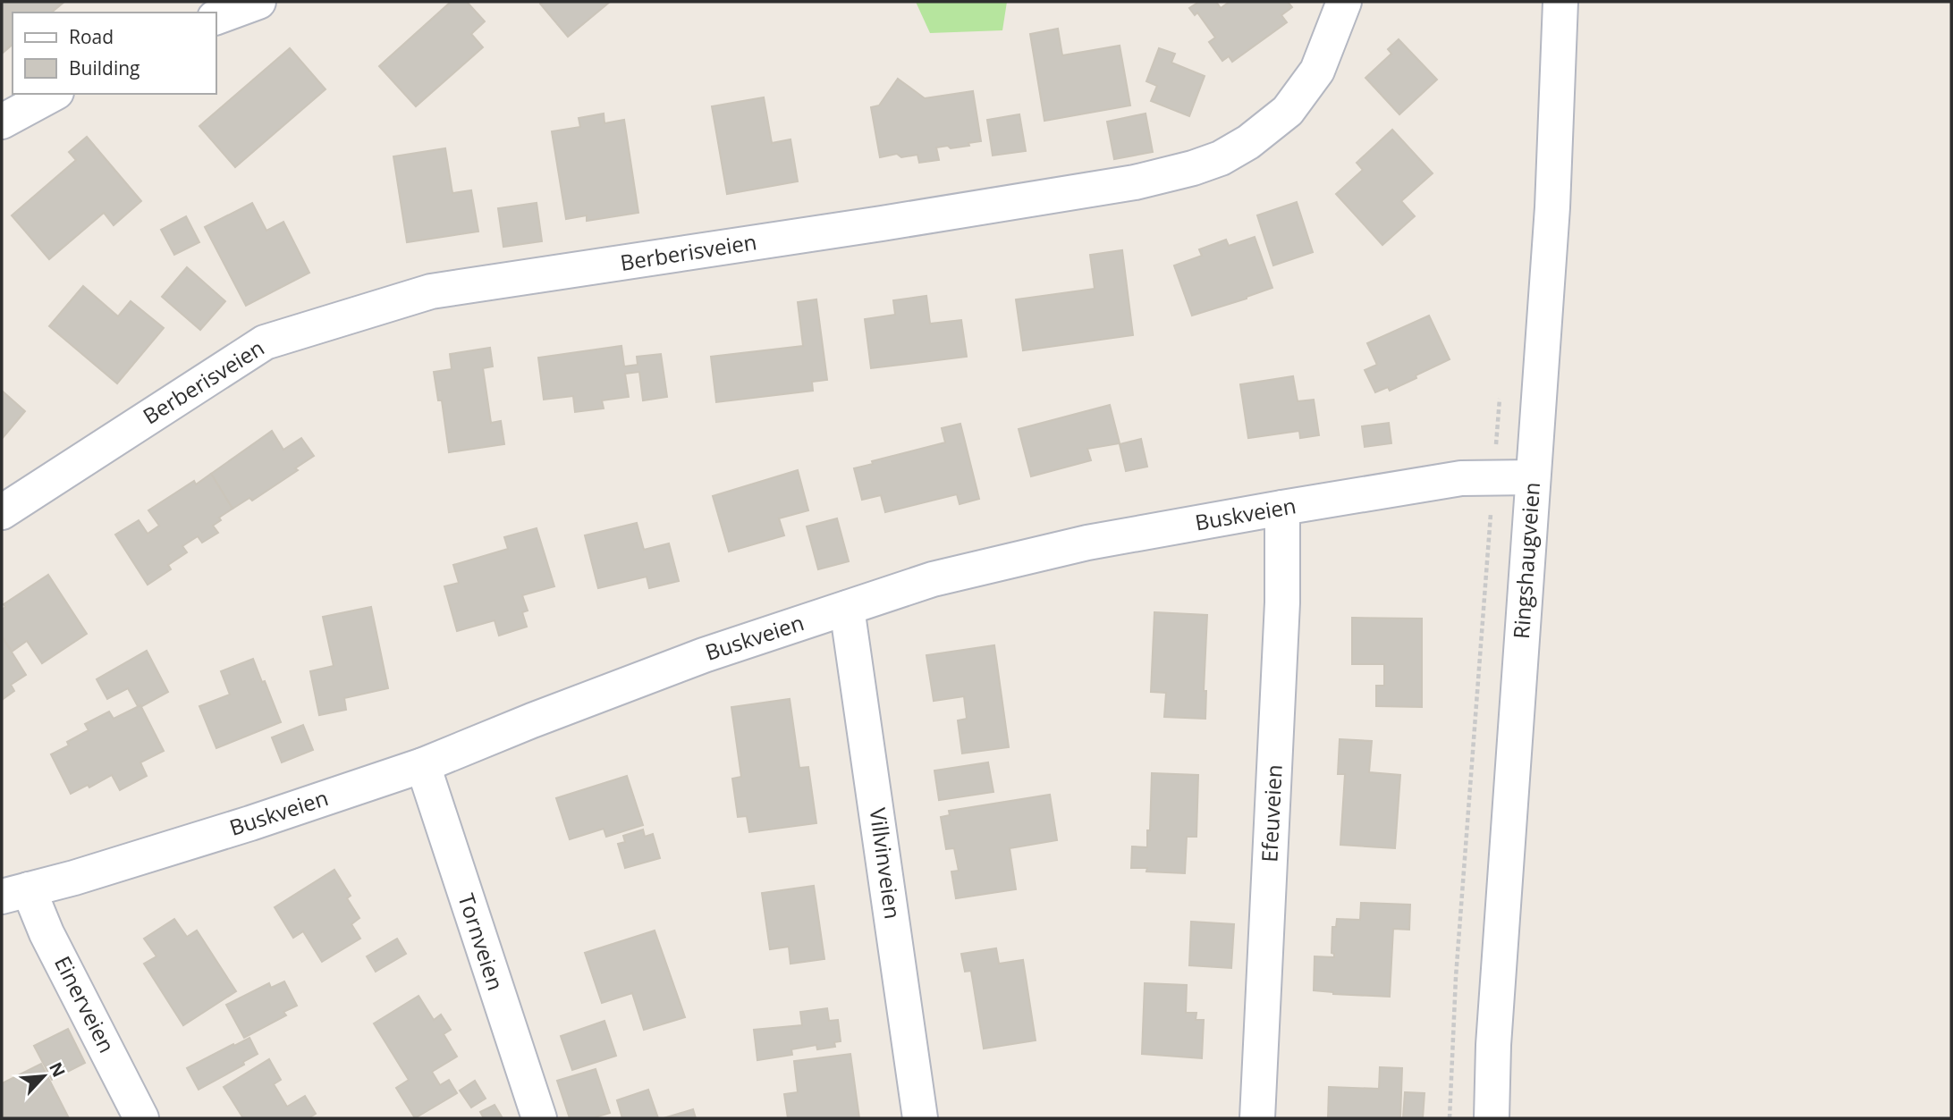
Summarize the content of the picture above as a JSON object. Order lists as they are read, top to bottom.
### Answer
{
  "streets": {
    "street": [
      "Berberisveien",
      "Buskveien",
      "Ringshaugveien",
      "Efeuveien",
      "Villvinveien",
      "Tornveien",
      "Einerveien"
    ]
  },
  "crossings": [
    ["Buskveien", "Ringshaugveien"],
    ["Buskveien", "Efeuveien"],
    ["Buskveien", "Villvinveien"],
    ["Buskveien", "Tornveien"],
    ["Buskveien", "Einerveien"]
  ],
  "legend": ["Road", "Building"],
  "north": "top right"
}
